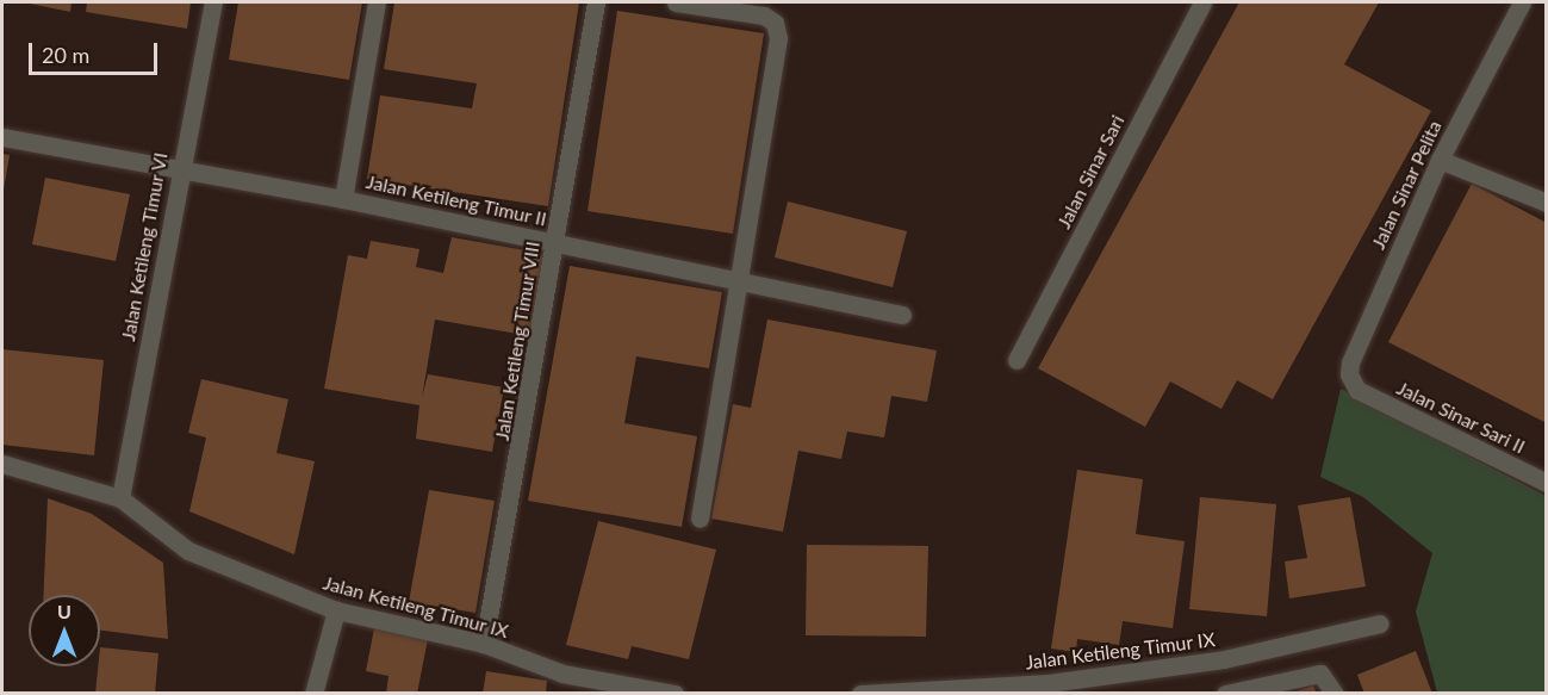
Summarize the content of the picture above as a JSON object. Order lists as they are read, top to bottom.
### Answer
{
  "streets": {
    "street": [
      "Jalan Sinar Sari",
      "Jalan Sinar Pelita",
      "Jalan Ketileng Timur II",
      "Jalan Ketileng Timur VI",
      "Jalan Ketileng Timur VIII",
      "Jalan Sinar Sari II",
      "Jalan Ketileng Timur IX"
    ]
  },
  "crossings": [
    ["Jalan Sinar Pelita", "Jalan Sinar Sari II"],
    ["Jalan Ketileng Timur II", "Jalan Ketileng Timur VI"],
    ["Jalan Ketileng Timur II", "Jalan Ketileng Timur VIII"],
    ["Jalan Ketileng Timur VI", "Jalan Ketileng Timur IX"],
    ["Jalan Ketileng Timur VIII", "Jalan Ketileng Timur IX"]
  ],
  "scale_bar": "20 m",
  "north": "top"
}
